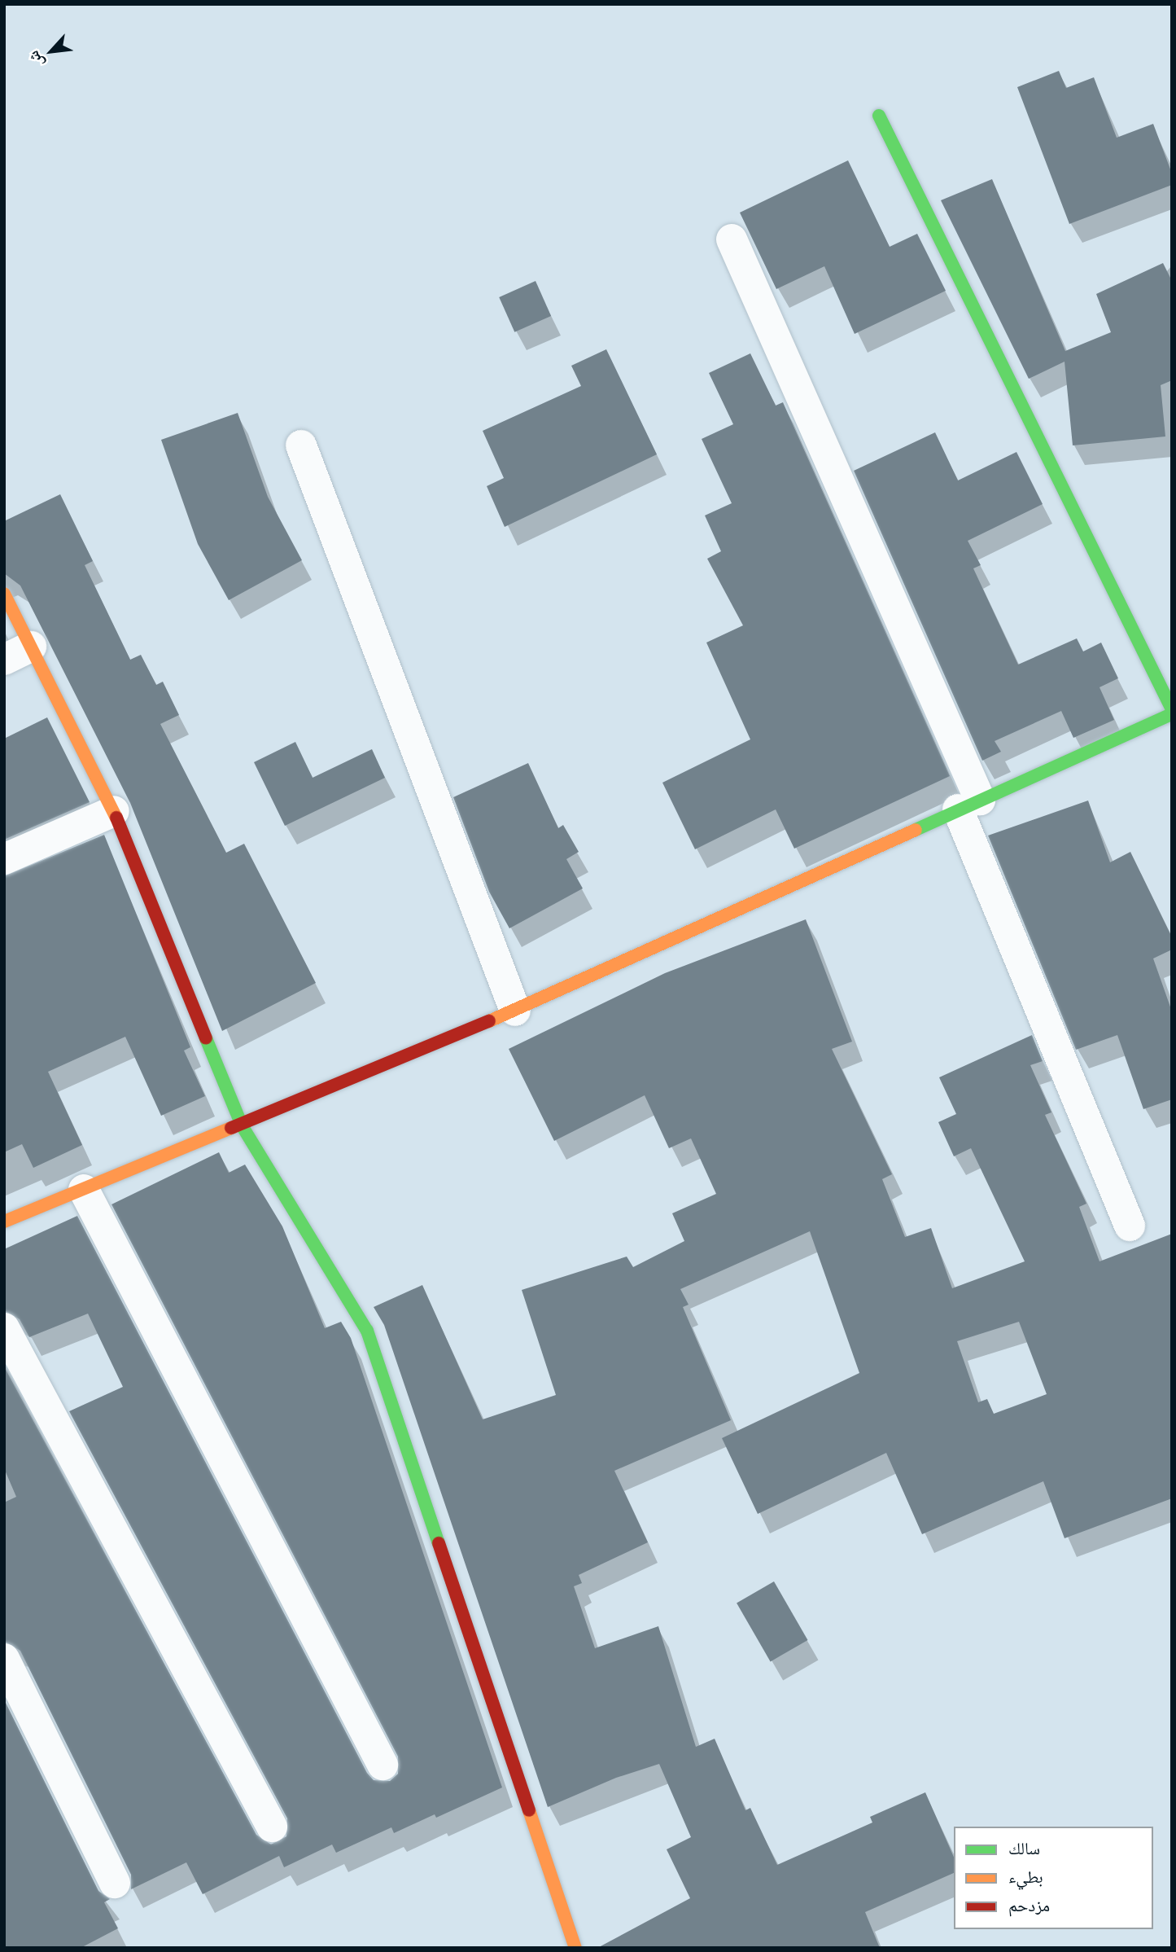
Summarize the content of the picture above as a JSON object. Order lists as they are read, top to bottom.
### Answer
{
  "legend": ["سالك", "بطيء", "مزدحم"],
  "north": "bottom left"
}
